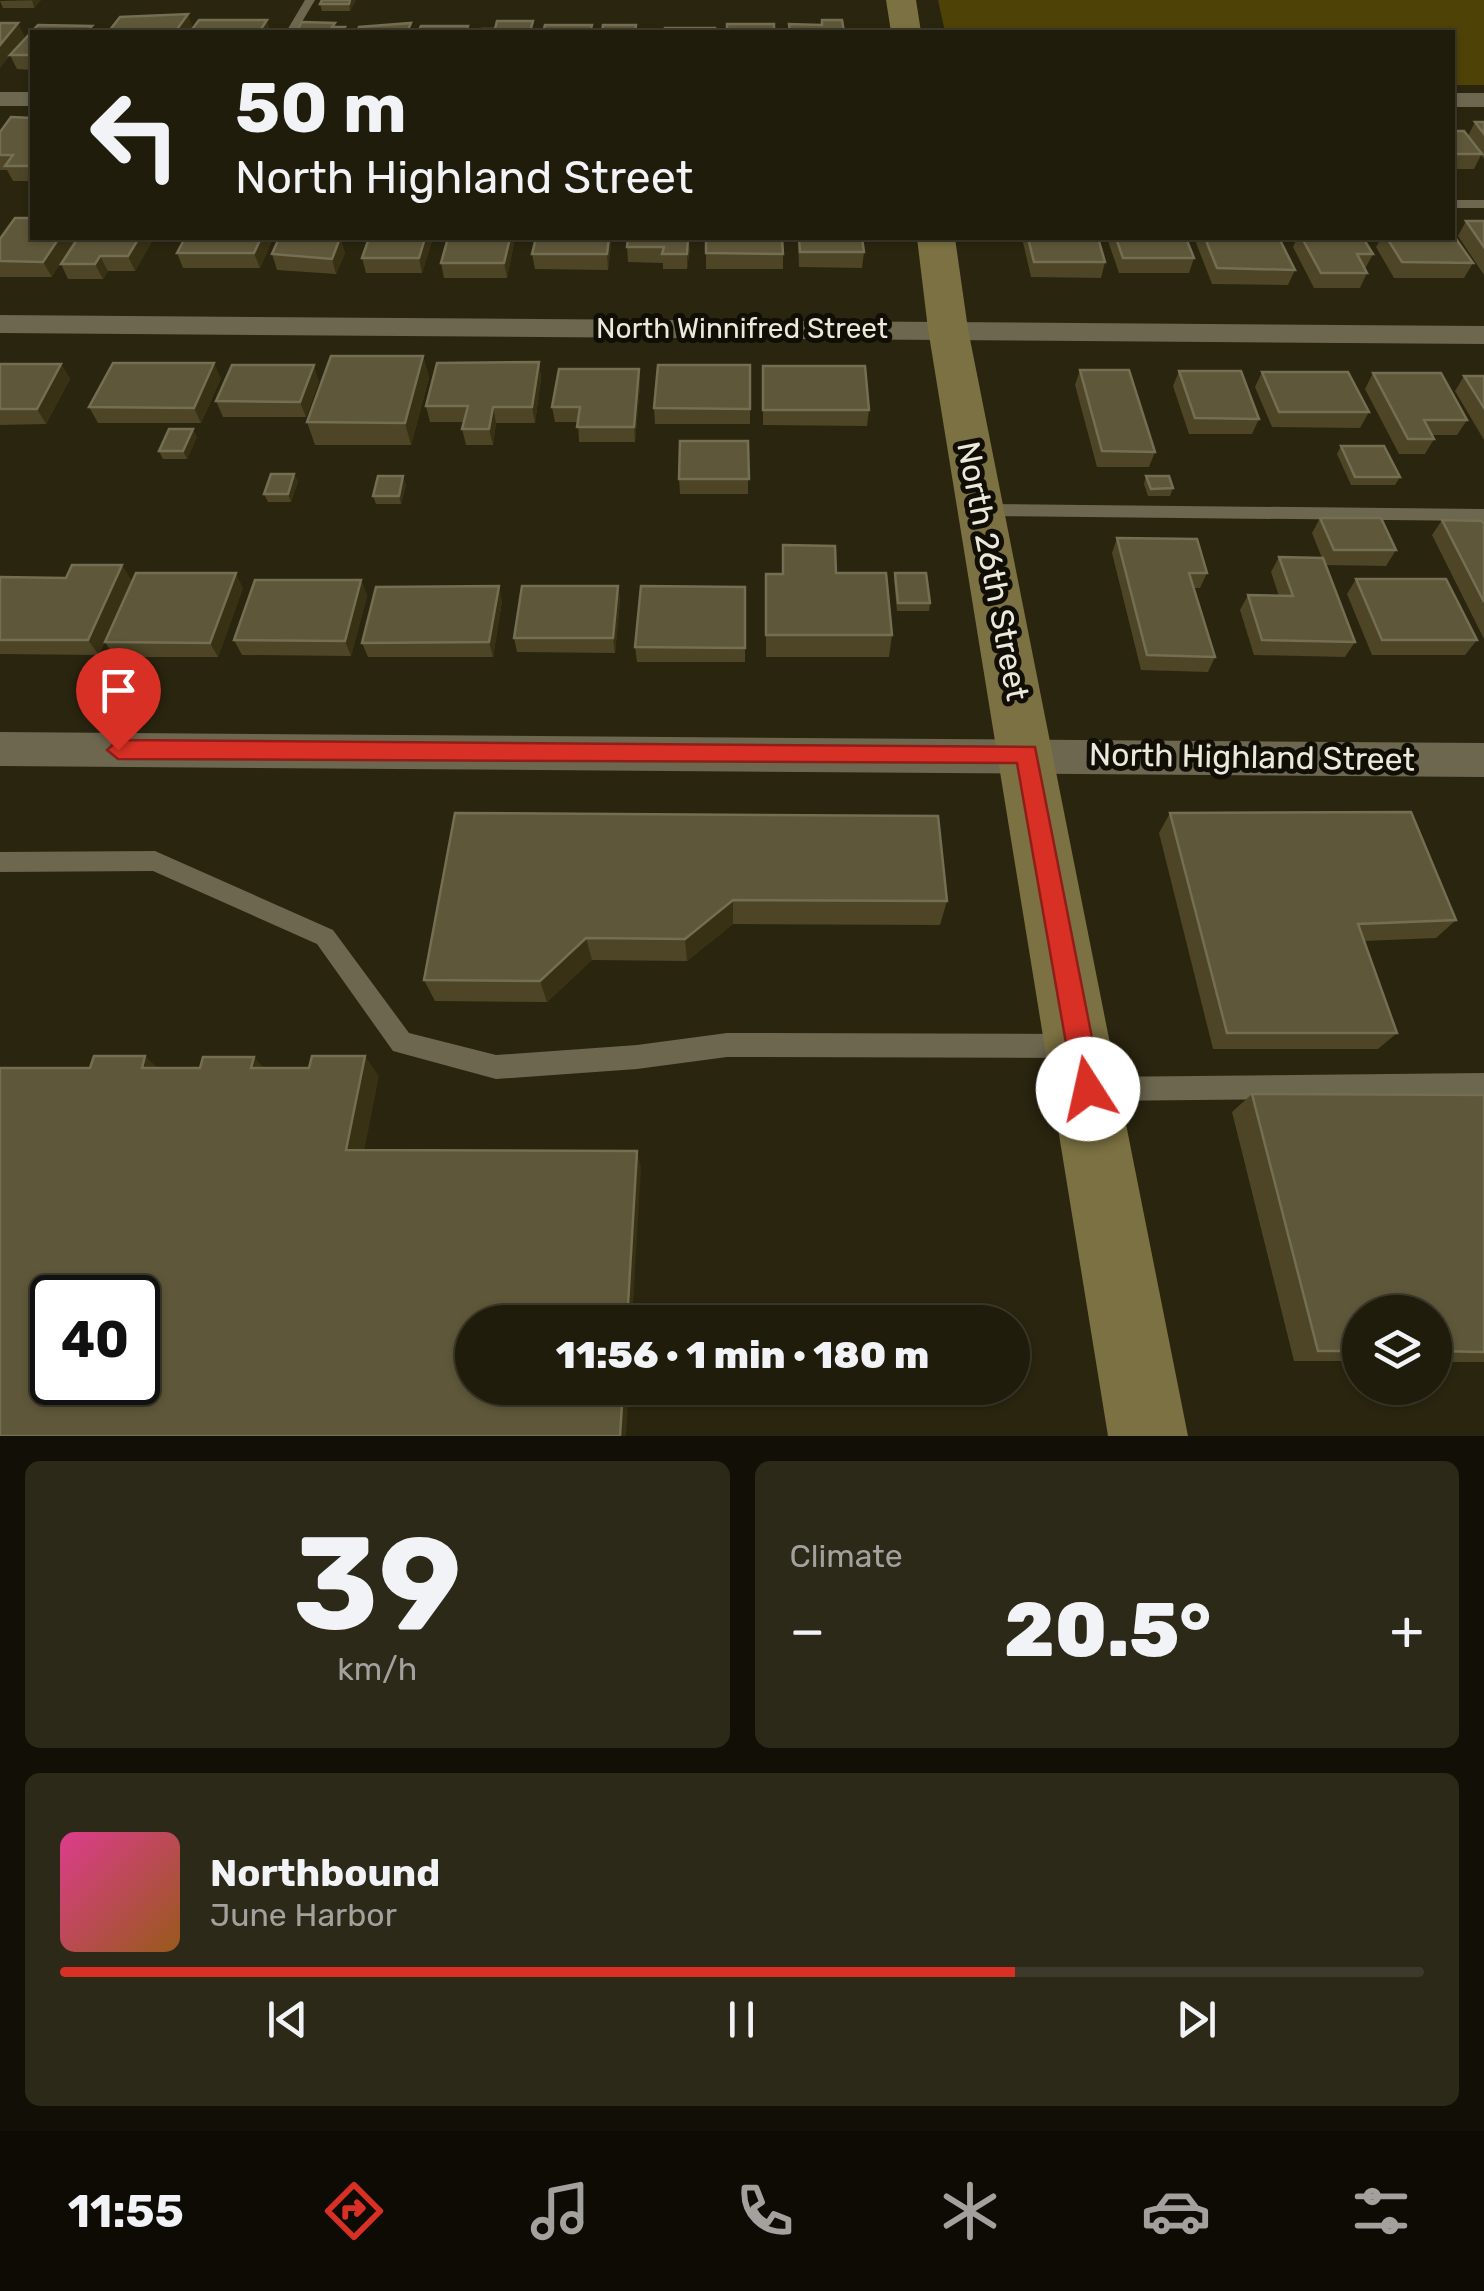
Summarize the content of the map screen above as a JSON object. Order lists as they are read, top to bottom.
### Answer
{
  "streets": {
    "street": ["North Winnifred Street", "North 26th Street", "North Highland Street"]
  },
  "crossings": [
    ["North Winnifred Street", "North 26th Street"],
    ["North 26th Street", "North Highland Street"]
  ],
  "page": {
    "turn": ["50 m", "North Highland Street"],
    "limit": "40",
    "trip": "11:56 · 1 min · 180 m",
    "tile": [
      ["39", "km/h"],
      "Climate"
    ],
    "heat": ["−", "20.5°", "+"],
    "song": ["Northbound", "June Harbor"],
    "tabs": "11:55"
  }
}
